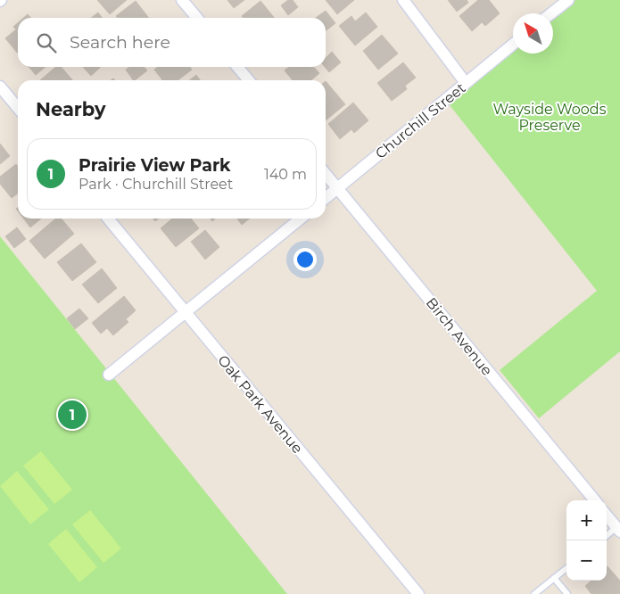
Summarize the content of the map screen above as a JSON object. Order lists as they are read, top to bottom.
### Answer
{
  "streets": {
    "street": ["Churchill Street", "Birch Avenue", "Oak Park Avenue"]
  },
  "crossings": [
    ["Churchill Street", "Birch Avenue"]
  ],
  "parks": ["Wayside Woods Preserve"],
  "north": "top left",
  "page": {
    "search": "Search here",
    "heading": "Nearby",
    "list": [
      {
        "mark": "1",
        "name": "Prairie View Park",
        "note": "Park · Churchill Street",
        "value": "140 m"
      }
    ],
    "pins": "1",
    "map_buttons": ["+", "−"]
  }
}
